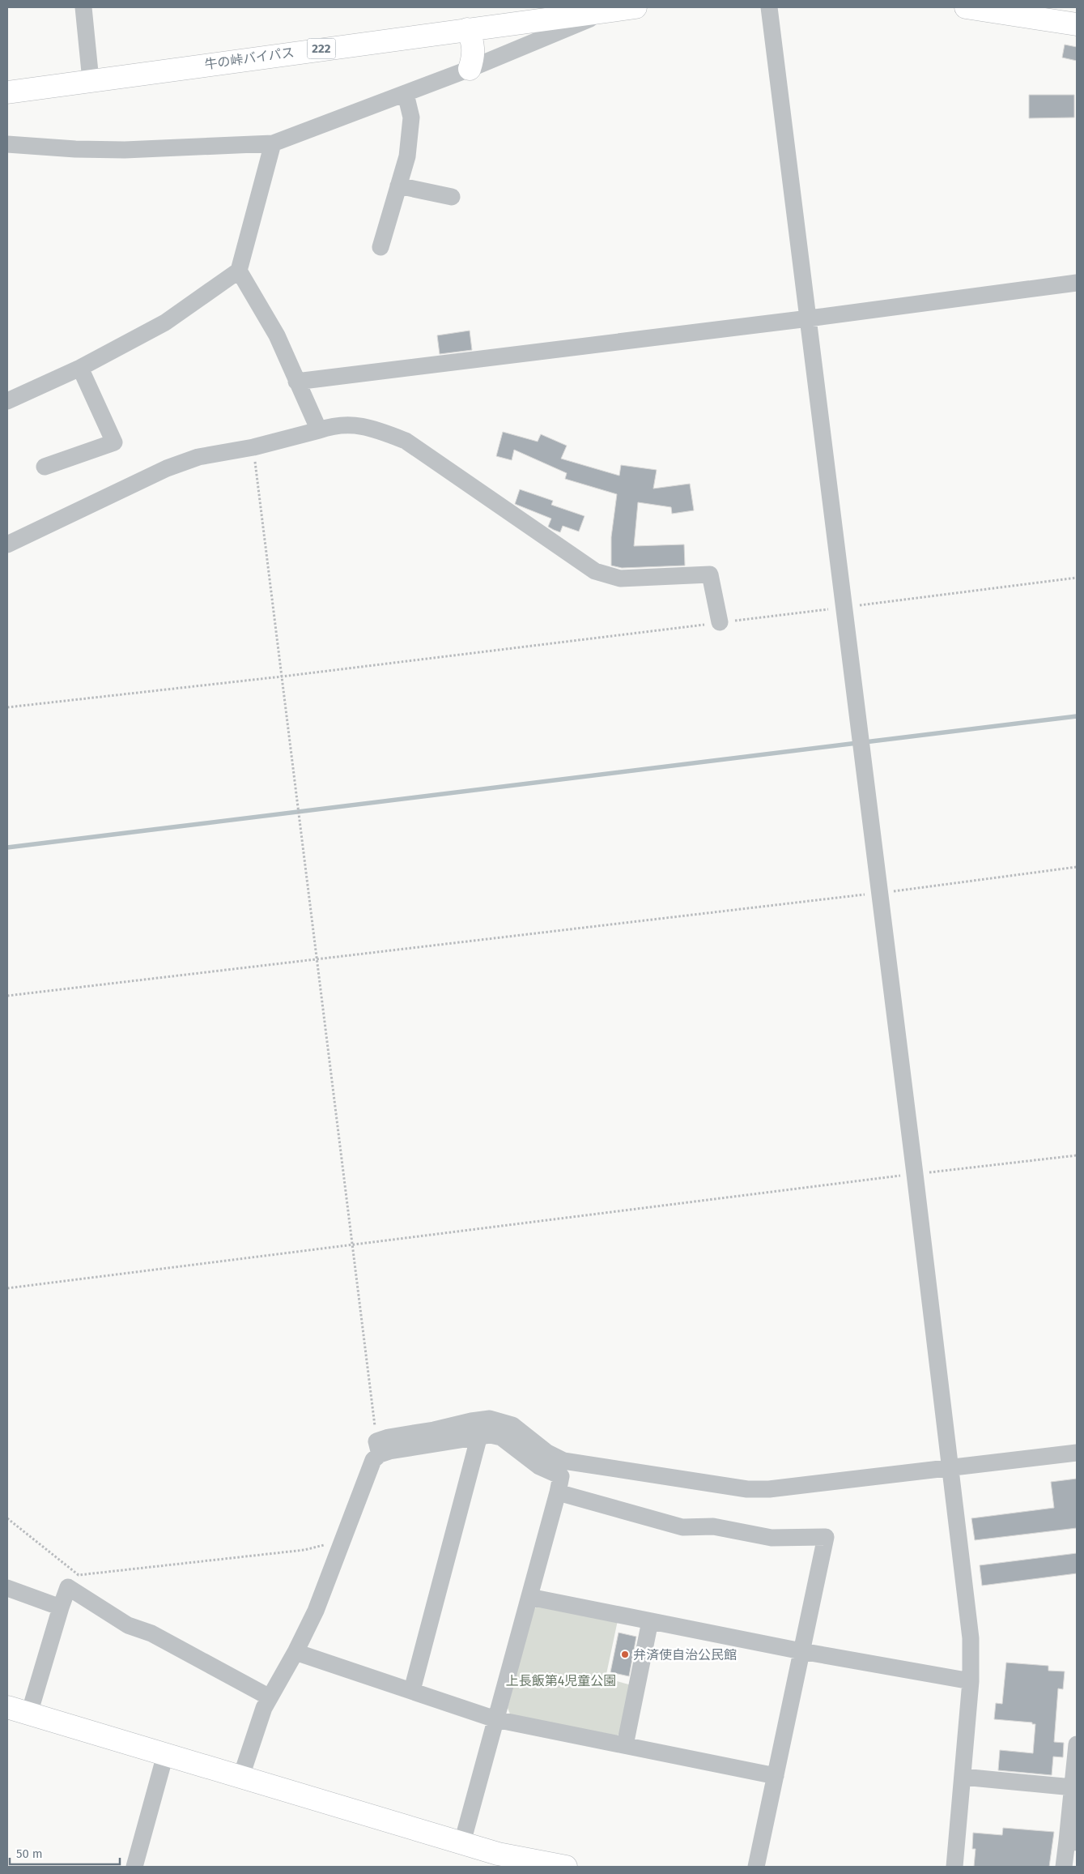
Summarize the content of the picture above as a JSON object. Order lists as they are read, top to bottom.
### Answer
{
  "streets": {
    "main road": ["222", "牛の峠バイパス"]
  },
  "parks": ["上長飯第4児童公園"],
  "places": ["弁済使自治公民館"],
  "scale_bar": "50 m"
}
